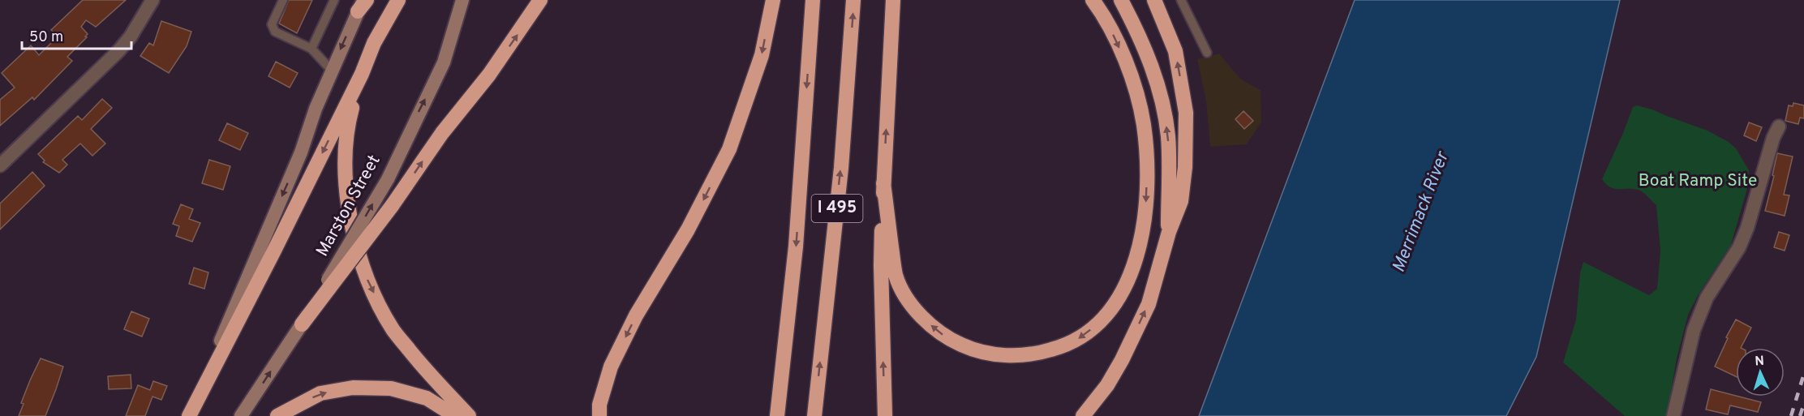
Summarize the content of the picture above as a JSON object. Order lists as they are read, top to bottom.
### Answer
{
  "streets": {
    "highway": ["I 495"],
    "main road": ["Marston Street"]
  },
  "water": ["Merrimack River"],
  "parks": ["Boat Ramp Site"],
  "scale_bar": "50 m",
  "north": "top"
}
